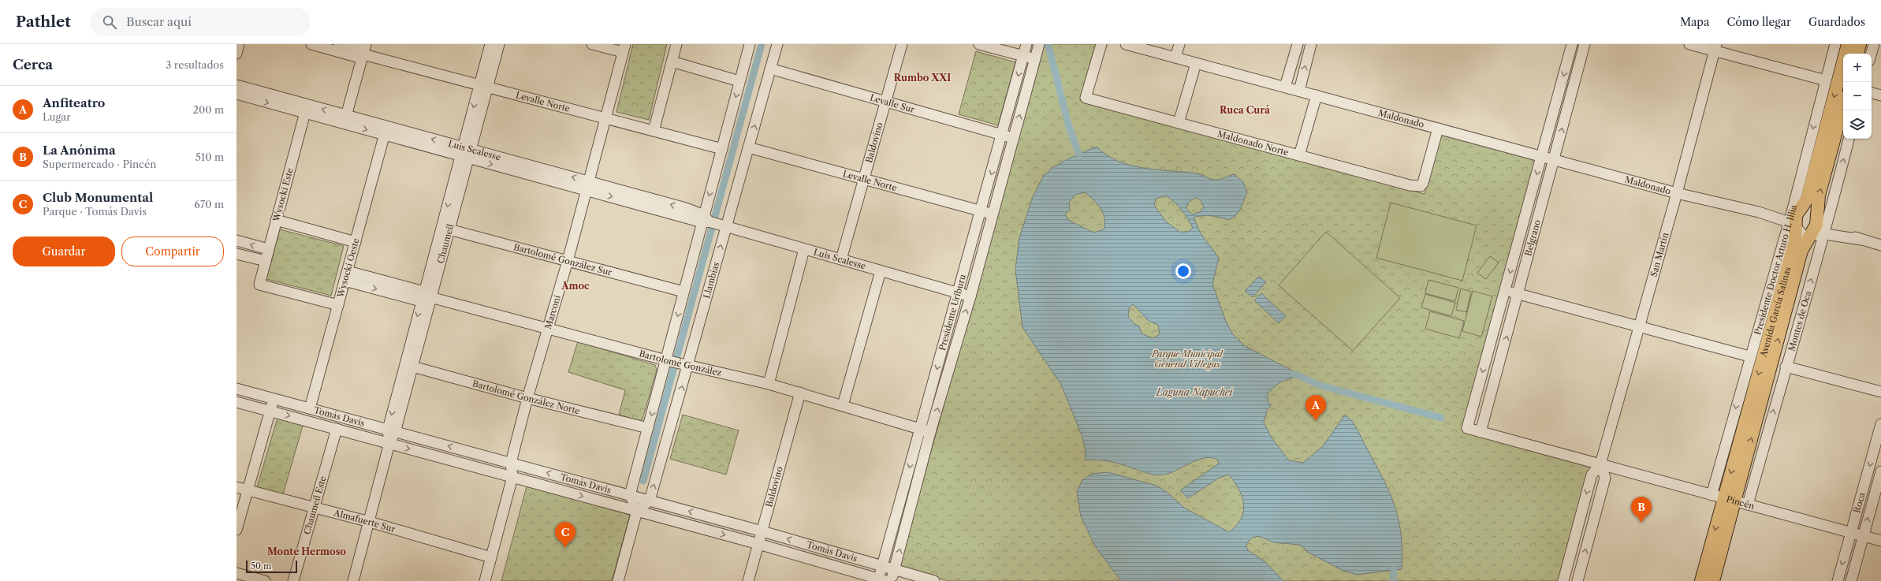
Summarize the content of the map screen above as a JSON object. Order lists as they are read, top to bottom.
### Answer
{
  "streets": {
    "main road": ["Avenida García Salinas"],
    "street": [
      "Levalle Norte",
      "Levalle Sur",
      "Maldonado",
      "Baldovino",
      "Maldonado Norte",
      "Luis Scalesse",
      "Wysocki Este",
      "Belgrano",
      "Chaumeil",
      "San Martín",
      "Bartolomé González Sur",
      "Wysocki Oeste",
      "Presidente Doctor Arturo H. Illia",
      "Llambías",
      "Marconi",
      "Presidente Uriburu",
      "Montes de Oca",
      "Bartolomé González",
      "Bartolomé González Norte",
      "Tomás Davis",
      "Roca",
      "Pincén",
      "Chaumeil Este",
      "Almafuerte Sur"
    ]
  },
  "crossings": [
    ["Levalle Norte", "Baldovino"],
    ["Levalle Norte", "Chaumeil"],
    ["Levalle Norte", "Llambías"],
    ["Levalle Norte", "Marconi"],
    ["Levalle Norte", "Presidente Uriburu"],
    ["Levalle Sur", "Baldovino"],
    ["Levalle Sur", "Llambías"],
    ["Levalle Sur", "Presidente Uriburu"],
    ["Maldonado", "Maldonado Norte"],
    ["Maldonado", "Belgrano"],
    ["Maldonado", "San Martín"],
    ["Baldovino", "Luis Scalesse"],
    ["Baldovino", "Bartolomé González"],
    ["Baldovino", "Tomás Davis"],
    ["Luis Scalesse", "Wysocki Este"],
    ["Luis Scalesse", "Chaumeil"],
    ["Luis Scalesse", "Wysocki Oeste"],
    ["Luis Scalesse", "Llambías"],
    ["Luis Scalesse", "Marconi"],
    ["Luis Scalesse", "Presidente Uriburu"],
    ["Wysocki Este", "Wysocki Oeste"],
    ["Chaumeil", "Bartolomé González Sur"],
    ["Chaumeil", "Bartolomé González"],
    ["Chaumeil", "Bartolomé González Norte"],
    ["Chaumeil", "Tomás Davis"],
    ["Chaumeil", "Almafuerte Sur"],
    ["San Martín", "Pincén"],
    ["Bartolomé González Sur", "Llambías"],
    ["Bartolomé González Sur", "Marconi"],
    ["Wysocki Oeste", "Bartolomé González"],
    ["Wysocki Oeste", "Tomás Davis"],
    ["Presidente Doctor Arturo H. Illia", "Avenida García Salinas"],
    ["Presidente Doctor Arturo H. Illia", "Pincén"],
    ["Llambías", "Bartolomé González"],
    ["Llambías", "Bartolomé González Norte"],
    ["Llambías", "Tomás Davis"],
    ["Marconi", "Bartolomé González"],
    ["Marconi", "Bartolomé González Norte"],
    ["Marconi", "Tomás Davis"],
    ["Marconi", "Almafuerte Sur"],
    ["Avenida García Salinas", "Pincén"],
    ["Presidente Uriburu", "Bartolomé González"],
    ["Presidente Uriburu", "Tomás Davis"],
    ["Montes de Oca", "Pincén"],
    ["Tomás Davis", "Chaumeil Este"],
    ["Roca", "Pincén"],
    ["Chaumeil Este", "Almafuerte Sur"]
  ],
  "one_way": ["Presidente Doctor Arturo H. Illia", "Montes de Oca"],
  "districts": [
    "Rumbo XXI",
    "Ruca Curá",
    "Amoc",
    "Monte Hermoso"
  ],
  "water": ["Laguna Napuchei"],
  "parks": ["Parque Municipal General Villegas"],
  "scale_bar": "50 m",
  "page": {
    "header": "Pathlet",
    "search": "Buscar aquí",
    "nav": ["Mapa", "Cómo llegar", "Guardados"],
    "heading": ["Cerca", "3 resultados"],
    "map_buttons": ["+", "−"],
    "list": [
      {
        "mark": "A",
        "name": "Anfiteatro",
        "note": "Lugar",
        "value": "200 m"
      },
      {
        "mark": "B",
        "name": "La Anónima",
        "note": "Supermercado · Pincén",
        "value": "510 m"
      },
      {
        "mark": "C",
        "name": "Club Monumental",
        "note": "Parque · Tomás Davis",
        "value": "670 m"
      }
    ],
    "buttons": ["Guardar", "Compartir"],
    "pins": ["A", "B", "C"],
    "scale": "50 m"
  }
}
